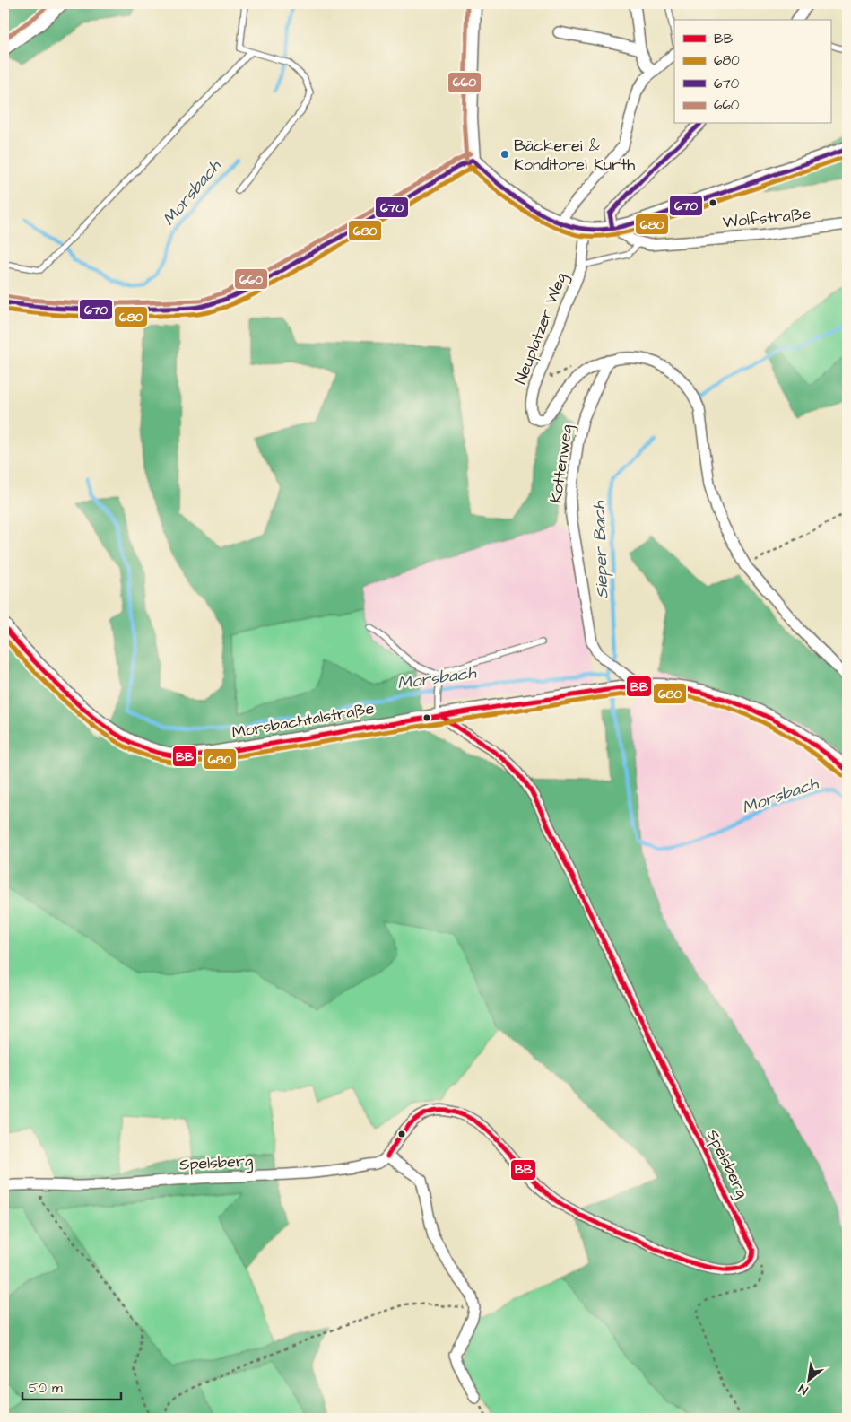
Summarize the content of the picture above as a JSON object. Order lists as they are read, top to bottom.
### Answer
{
  "streets": {
    "main road": ["Morsbachtalstraße"],
    "street": [
      "Wolfstraße",
      "Neuplatzer Weg",
      "Kottenweg",
      "Spelsberg"
    ]
  },
  "crossings": [
    ["Neuplatzer Weg", "Kottenweg"],
    ["Kottenweg", "Morsbachtalstraße"],
    ["Morsbachtalstraße", "Spelsberg"]
  ],
  "water": ["Morsbach", "Sieper Bach"],
  "places": ["Bäckerei & Konditorei Kurth"],
  "lines": [
    "transit line 660",
    "transit line 670",
    "transit line 680",
    "transit line BB"
  ],
  "legend": [
    "BB",
    "680",
    "670",
    "660"
  ],
  "scale_bar": "50 m",
  "north": "bottom left"
}
